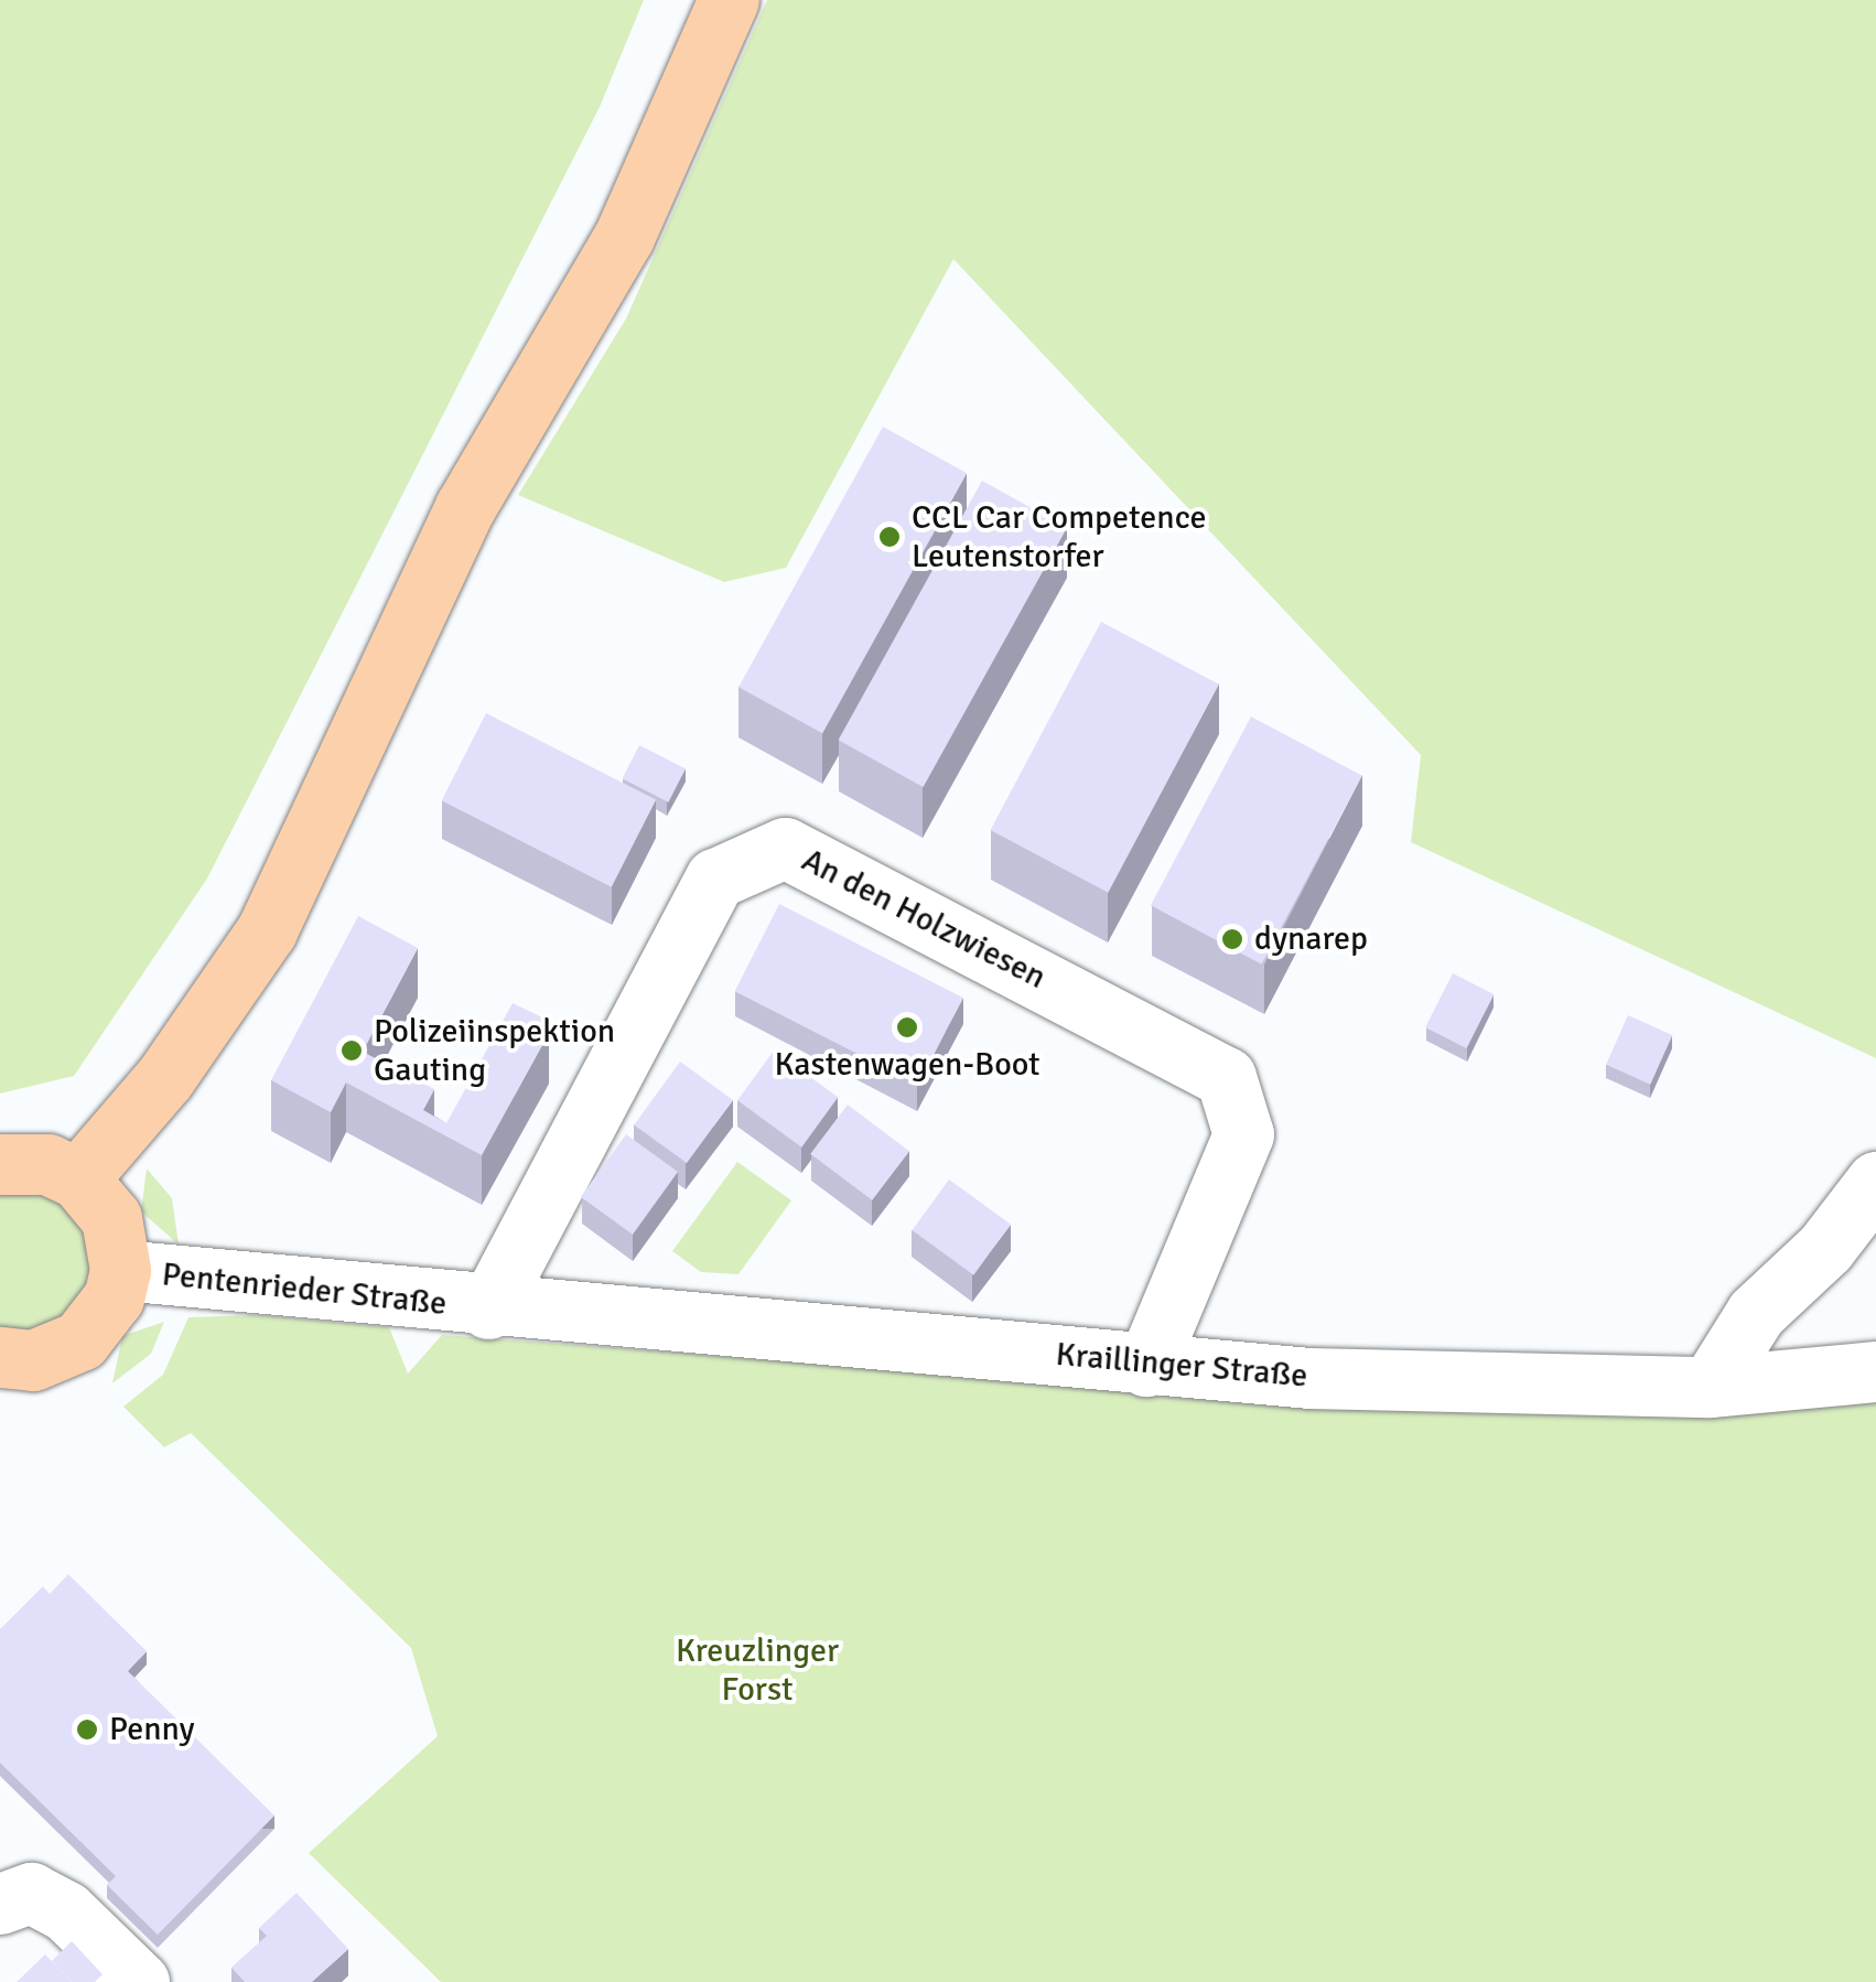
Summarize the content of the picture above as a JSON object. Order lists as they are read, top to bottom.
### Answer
{
  "streets": {
    "street": ["An den Holzwiesen", "Pentenrieder Straße", "Kraillinger Straße"]
  },
  "crossings": [
    ["An den Holzwiesen", "Pentenrieder Straße"],
    ["An den Holzwiesen", "Kraillinger Straße"],
    ["Pentenrieder Straße", "Kraillinger Straße"]
  ],
  "parks": ["Kreuzlinger Forst"],
  "places": [
    "CCL Car Competence Leutenstorfer",
    "dynarep",
    "Kastenwagen-Boot",
    "Polizeiinspektion Gauting",
    "Penny"
  ]
}
